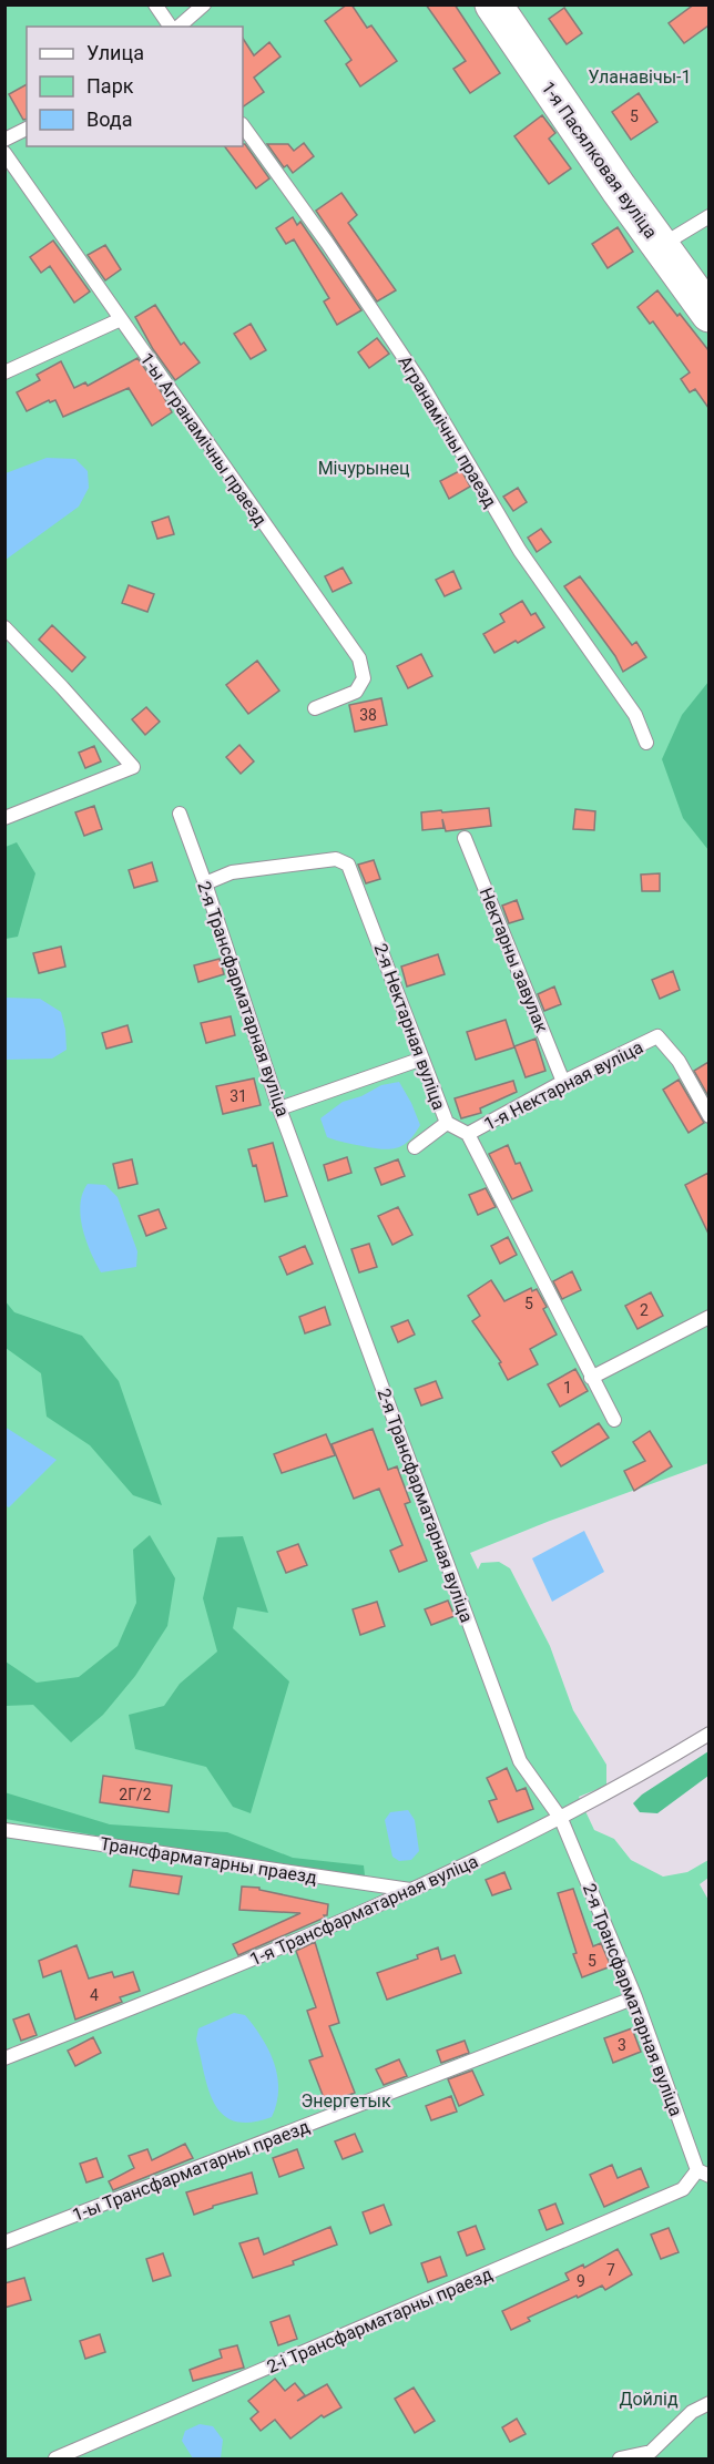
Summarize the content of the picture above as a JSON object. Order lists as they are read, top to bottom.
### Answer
{
  "streets": {
    "street": ["1-я Пасялковая вуліца"],
    "lane": [
      "Агранамічны праезд",
      "1-ы Агранамічны праезд",
      "Нектарны завулак",
      "2-я Трансфарматарная вуліца",
      "2-я Нектарная вуліца",
      "1-я Нектарная вуліца",
      "Трансфарматарны праезд",
      "1-я Трансфарматарная вуліца",
      "1-ы Трансфарматарны праезд",
      "2-і Трансфарматарны праезд"
    ]
  },
  "crossings": [
    ["Нектарны завулак", "1-я Нектарная вуліца"],
    ["2-я Трансфарматарная вуліца", "2-я Нектарная вуліца"],
    ["2-я Трансфарматарная вуліца", "1-я Трансфарматарная вуліца"],
    ["2-я Трансфарматарная вуліца", "1-ы Трансфарматарны праезд"],
    ["2-я Трансфарматарная вуліца", "2-і Трансфарматарны праезд"],
    ["2-я Нектарная вуліца", "1-я Нектарная вуліца"],
    ["Трансфарматарны праезд", "1-я Трансфарматарная вуліца"]
  ],
  "parks": [
    "Уланавічы-1",
    "Мічурынец",
    "Энергетык",
    "Дойлід"
  ],
  "house_numbers": [
    "5",
    "38",
    "31",
    "5",
    "2",
    "1",
    "2Г/2",
    "5",
    "4",
    "3",
    "7",
    "9"
  ],
  "legend": ["Улица", "Парк", "Вода"]
}
